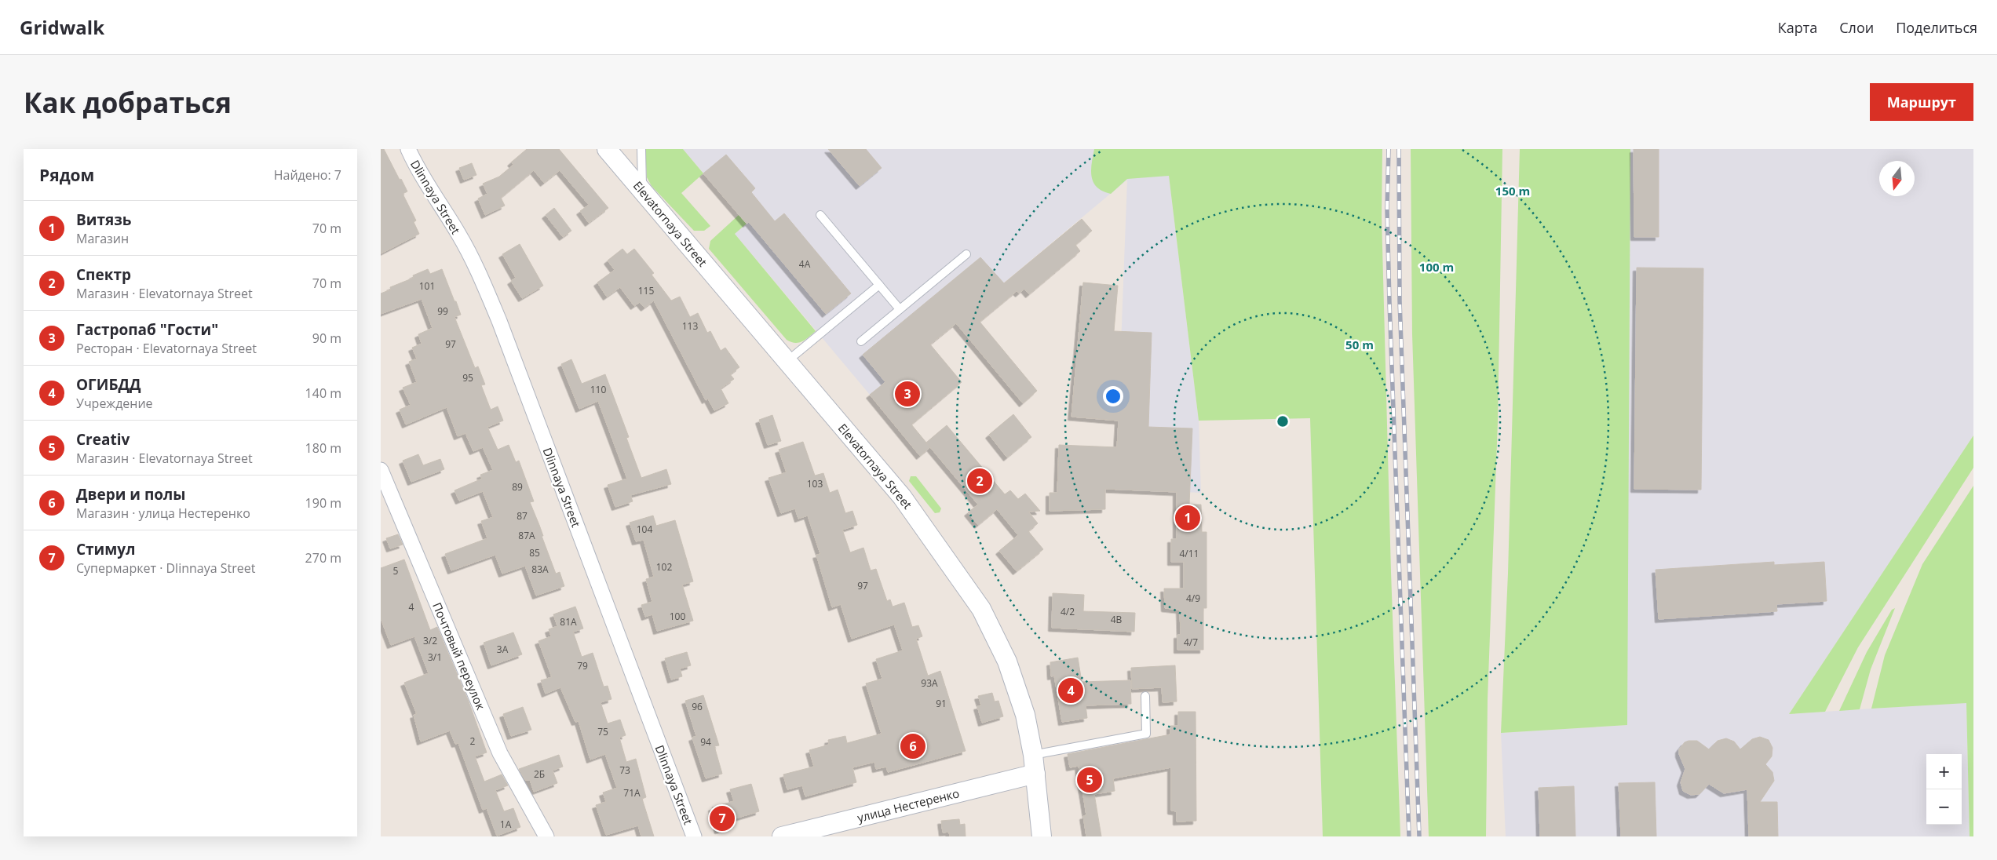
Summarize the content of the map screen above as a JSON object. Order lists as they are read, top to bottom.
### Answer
{
  "streets": {
    "street": [
      "Dlinnaya Street",
      "Elevatornaya Street",
      "Почтовый переулок",
      "улица Нестеренко"
    ]
  },
  "crossings": [
    ["Elevatornaya Street", "улица Нестеренко"]
  ],
  "house_numbers": [
    "4А",
    "101",
    "115",
    "99",
    "113",
    "97",
    "95",
    "110",
    "103",
    "89",
    "87",
    "104",
    "87А",
    "85",
    "4/11",
    "102",
    "83А",
    "5",
    "97",
    "4/9",
    "4",
    "4/2",
    "100",
    "4В",
    "81А",
    "3/2",
    "4/7",
    "3А",
    "3/1",
    "79",
    "93А",
    "91",
    "96",
    "75",
    "2",
    "94",
    "73",
    "2Б",
    "71А",
    "1А"
  ],
  "north": "bottom",
  "page": {
    "header": "Gridwalk",
    "nav": ["Карта", "Слои", "Поделиться"],
    "buttons": "Маршрут",
    "title": "Как добраться",
    "heading": ["Рядом", "Найдено: 7"],
    "list": [
      {
        "mark": "1",
        "name": "Витязь",
        "note": "Магазин",
        "value": "70 m"
      },
      {
        "mark": "2",
        "name": "Спектр",
        "note": "Магазин · Elevatornaya Street",
        "value": "70 m"
      },
      {
        "mark": "3",
        "name": "Гастропаб \"Гости\"",
        "note": "Ресторан · Elevatornaya Street",
        "value": "90 m"
      },
      {
        "mark": "4",
        "name": "ОГИБДД",
        "note": "Учреждение",
        "value": "140 m"
      },
      {
        "mark": "5",
        "name": "Creativ",
        "note": "Магазин · Elevatornaya Street",
        "value": "180 m"
      },
      {
        "mark": "6",
        "name": "Двери и полы",
        "note": "Магазин · улица Нестеренко",
        "value": "190 m"
      },
      {
        "mark": "7",
        "name": "Стимул",
        "note": "Супермаркет · Dlinnaya Street",
        "value": "270 m"
      }
    ],
    "pins": [
      "3",
      "2",
      "1",
      "4",
      "6",
      "5",
      "7"
    ],
    "map_buttons": ["+", "−"]
  },
  "rings": ["150 m", "100 m", "50 m"]
}
